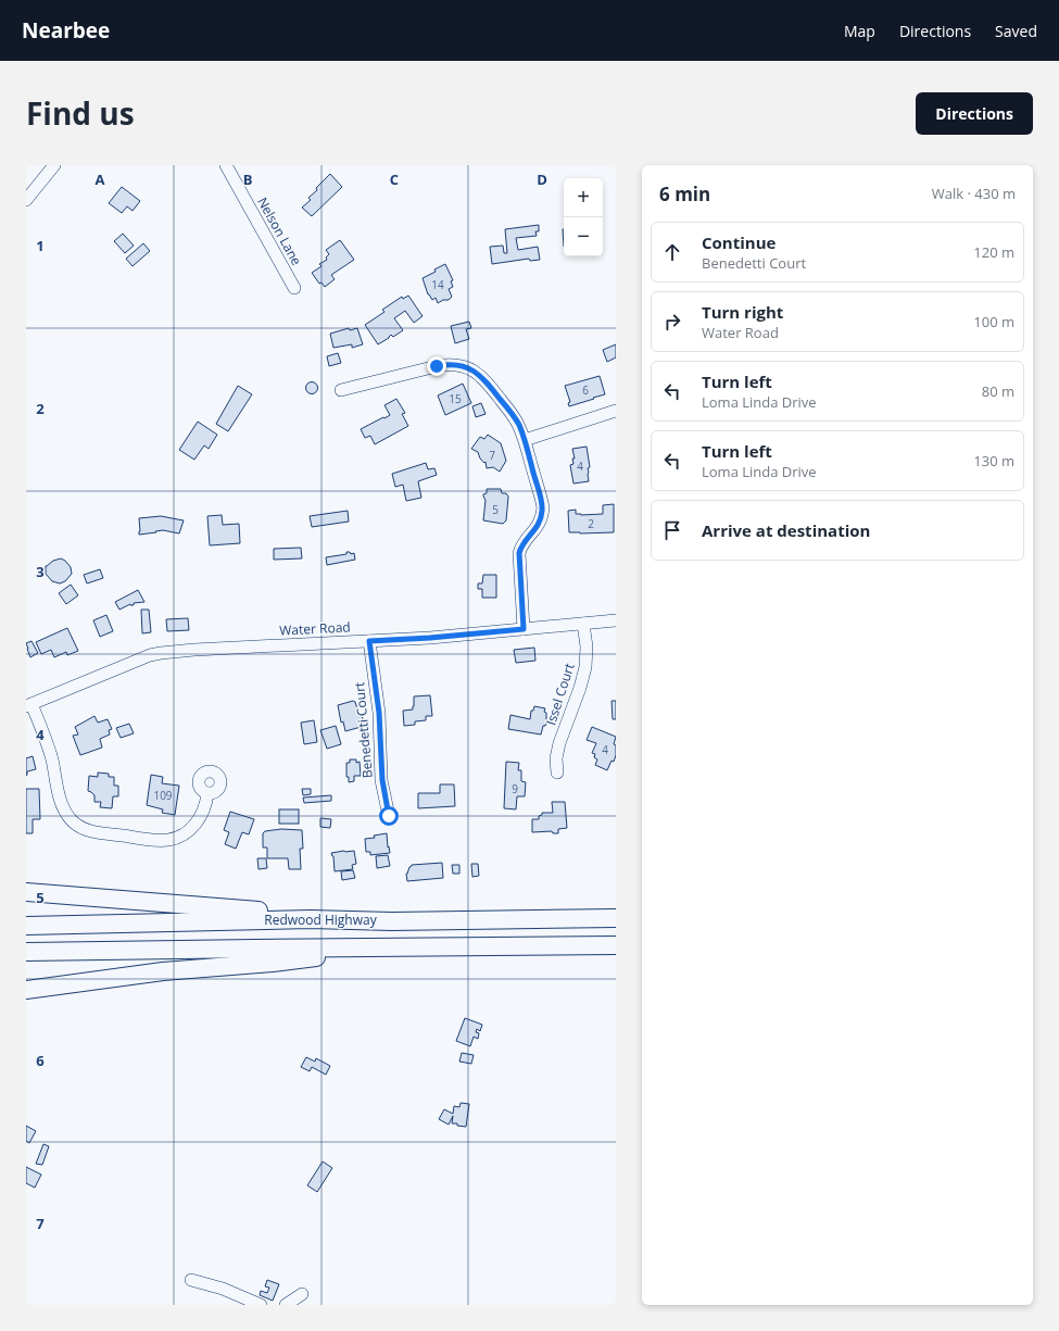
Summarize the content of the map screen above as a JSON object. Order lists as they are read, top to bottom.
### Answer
{
  "streets": {
    "highway": ["Redwood Highway"],
    "street": [
      "Nelson Lane",
      "Water Road",
      "Issel Court",
      "Benedetti Court"
    ]
  },
  "crossings": [
    ["Water Road", "Issel Court"],
    ["Water Road", "Benedetti Court"]
  ],
  "house_numbers": [
    "14",
    "6",
    "15",
    "7",
    "4",
    "5",
    "2",
    "4",
    "9",
    "109"
  ],
  "page": {
    "header": "Nearbee",
    "nav": ["Map", "Directions", "Saved"],
    "title": "Find us",
    "buttons": "Directions",
    "heading": ["6 min", "Walk · 430 m"],
    "map_buttons": ["+", "−"],
    "list": [
      ["Continue", "Benedetti Court", "120 m"],
      ["Turn right", "Water Road", "100 m"],
      ["Turn left", "Loma Linda Drive", "80 m"],
      ["Turn left", "Loma Linda Drive", "130 m"],
      "Arrive at destination"
    ]
  },
  "grid": {
    "columns": [
      "A",
      "B",
      "C",
      "D"
    ],
    "rows": [
      "1",
      "2",
      "3",
      "4",
      "5",
      "6",
      "7"
    ]
  }
}
